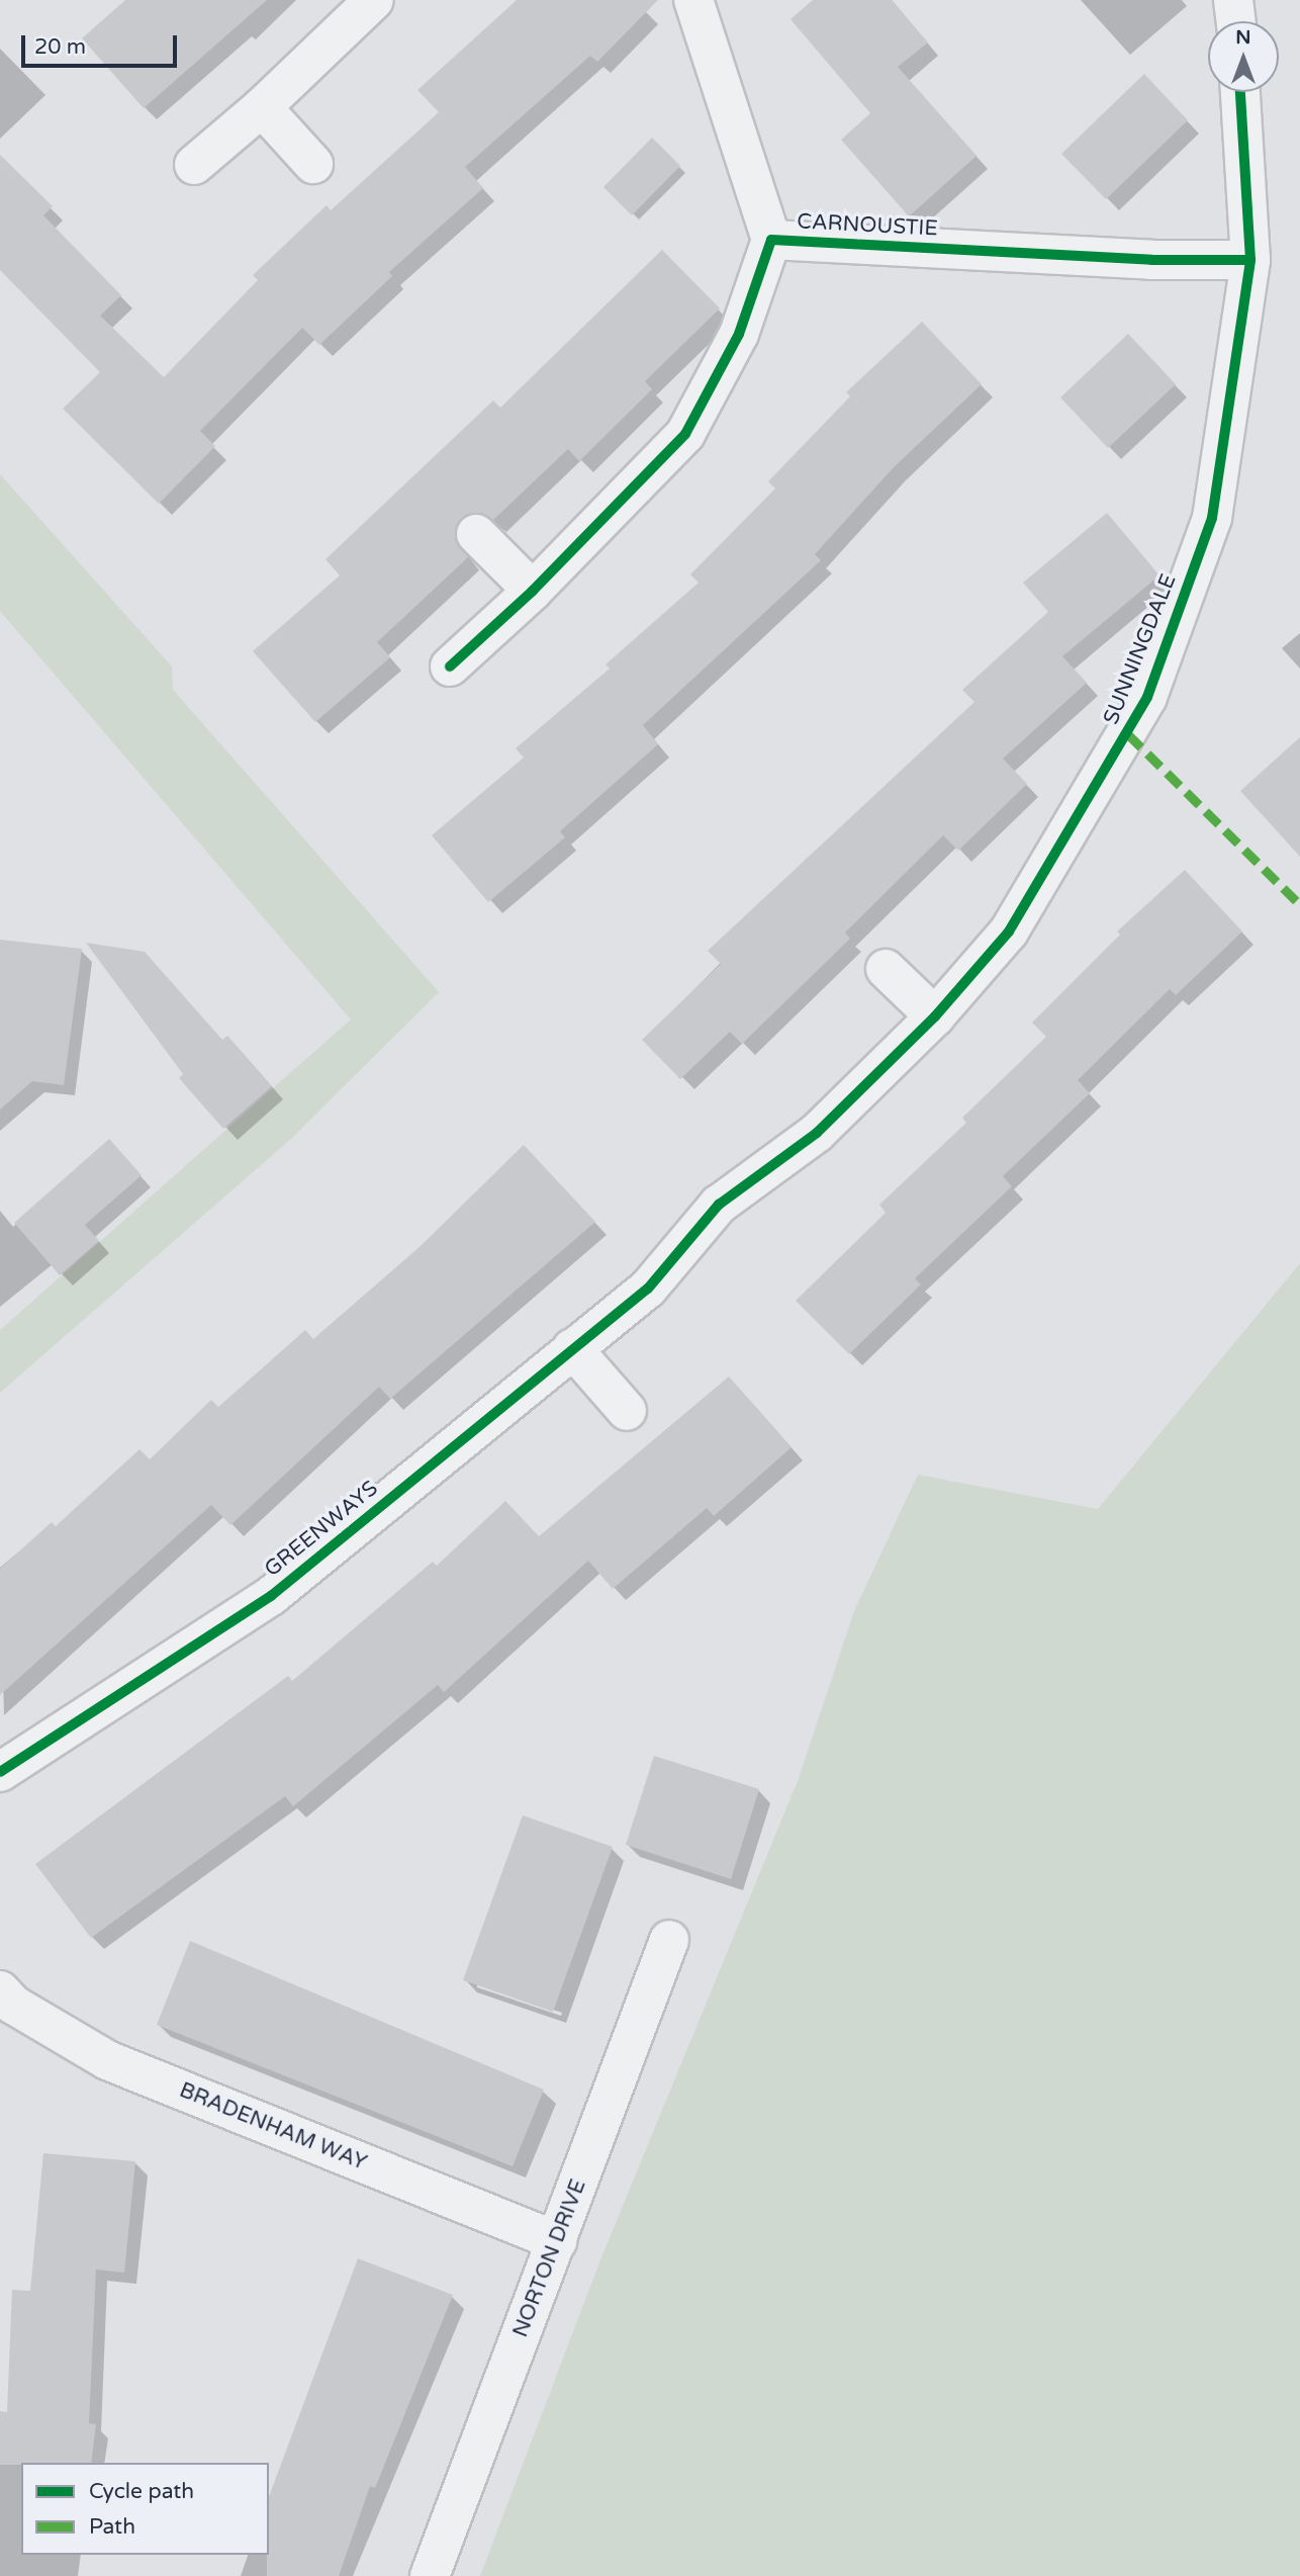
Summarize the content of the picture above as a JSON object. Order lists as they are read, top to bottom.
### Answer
{
  "streets": {
    "street": [
      "CARNOUSTIE",
      "SUNNINGDALE",
      "GREENWAYS",
      "BRADENHAM WAY",
      "NORTON DRIVE"
    ]
  },
  "crossings": [
    ["CARNOUSTIE", "SUNNINGDALE"],
    ["SUNNINGDALE", "GREENWAYS"],
    ["BRADENHAM WAY", "NORTON DRIVE"]
  ],
  "legend": ["Cycle path", "Path"],
  "scale_bar": "20 m",
  "north": "top"
}
